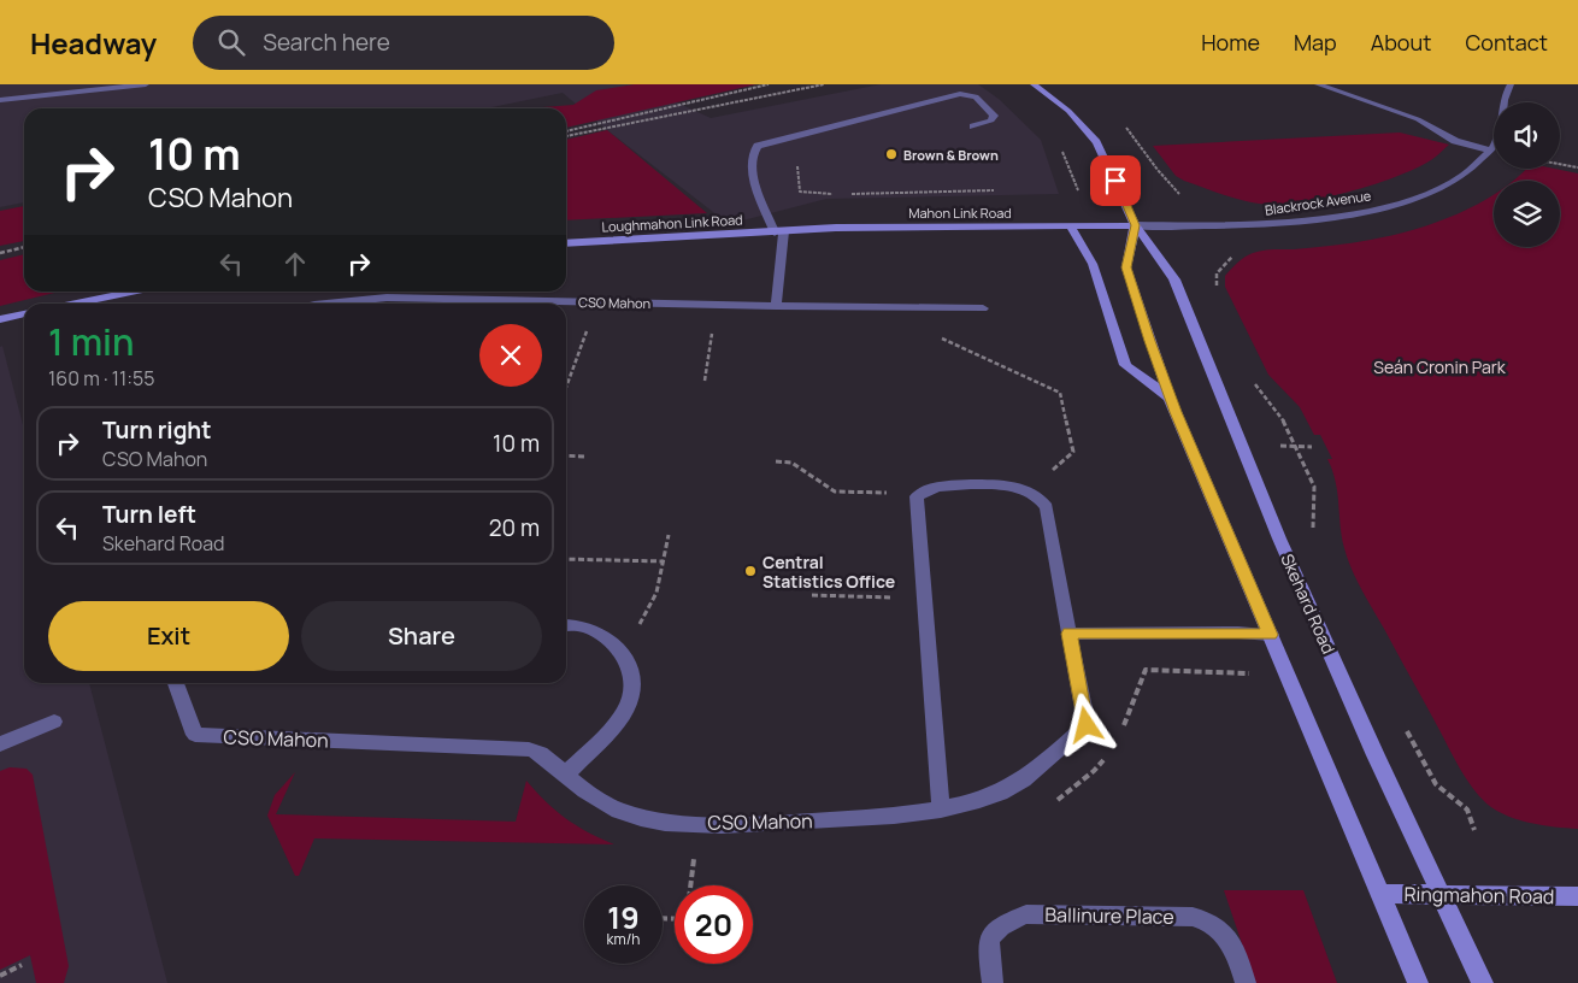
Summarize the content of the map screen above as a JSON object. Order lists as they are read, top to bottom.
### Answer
{
  "streets": {
    "street": [
      "Blackrock Avenue",
      "Mahon Link Road",
      "Loughmahon Link Road",
      "CSO Mahon",
      "Skehard Road",
      "Ringmahon Road",
      "Ballinure Place"
    ]
  },
  "crossings": [
    ["Blackrock Avenue", "Mahon Link Road"],
    ["Blackrock Avenue", "Skehard Road"],
    ["Mahon Link Road", "Loughmahon Link Road"],
    ["Mahon Link Road", "Skehard Road"],
    ["Skehard Road", "Ringmahon Road"]
  ],
  "parks": ["Seán Cronin Park"],
  "places": ["Brown & Brown", "Central Statistics Office"],
  "page": {
    "header": "Headway",
    "search": "Search here",
    "nav": [
      "Home",
      "Map",
      "About",
      "Contact"
    ],
    "turn": ["10 m", "CSO Mahon"],
    "heading": ["1 min", "160 m · 11:55"],
    "list": [
      {
        "name": "Turn right",
        "note": "CSO Mahon",
        "value": "10 m"
      },
      {
        "name": "Turn left",
        "note": "Skehard Road",
        "value": "20 m"
      }
    ],
    "buttons": ["Exit", "Share"],
    "speed": "19 km/h",
    "limit": "20"
  }
}
